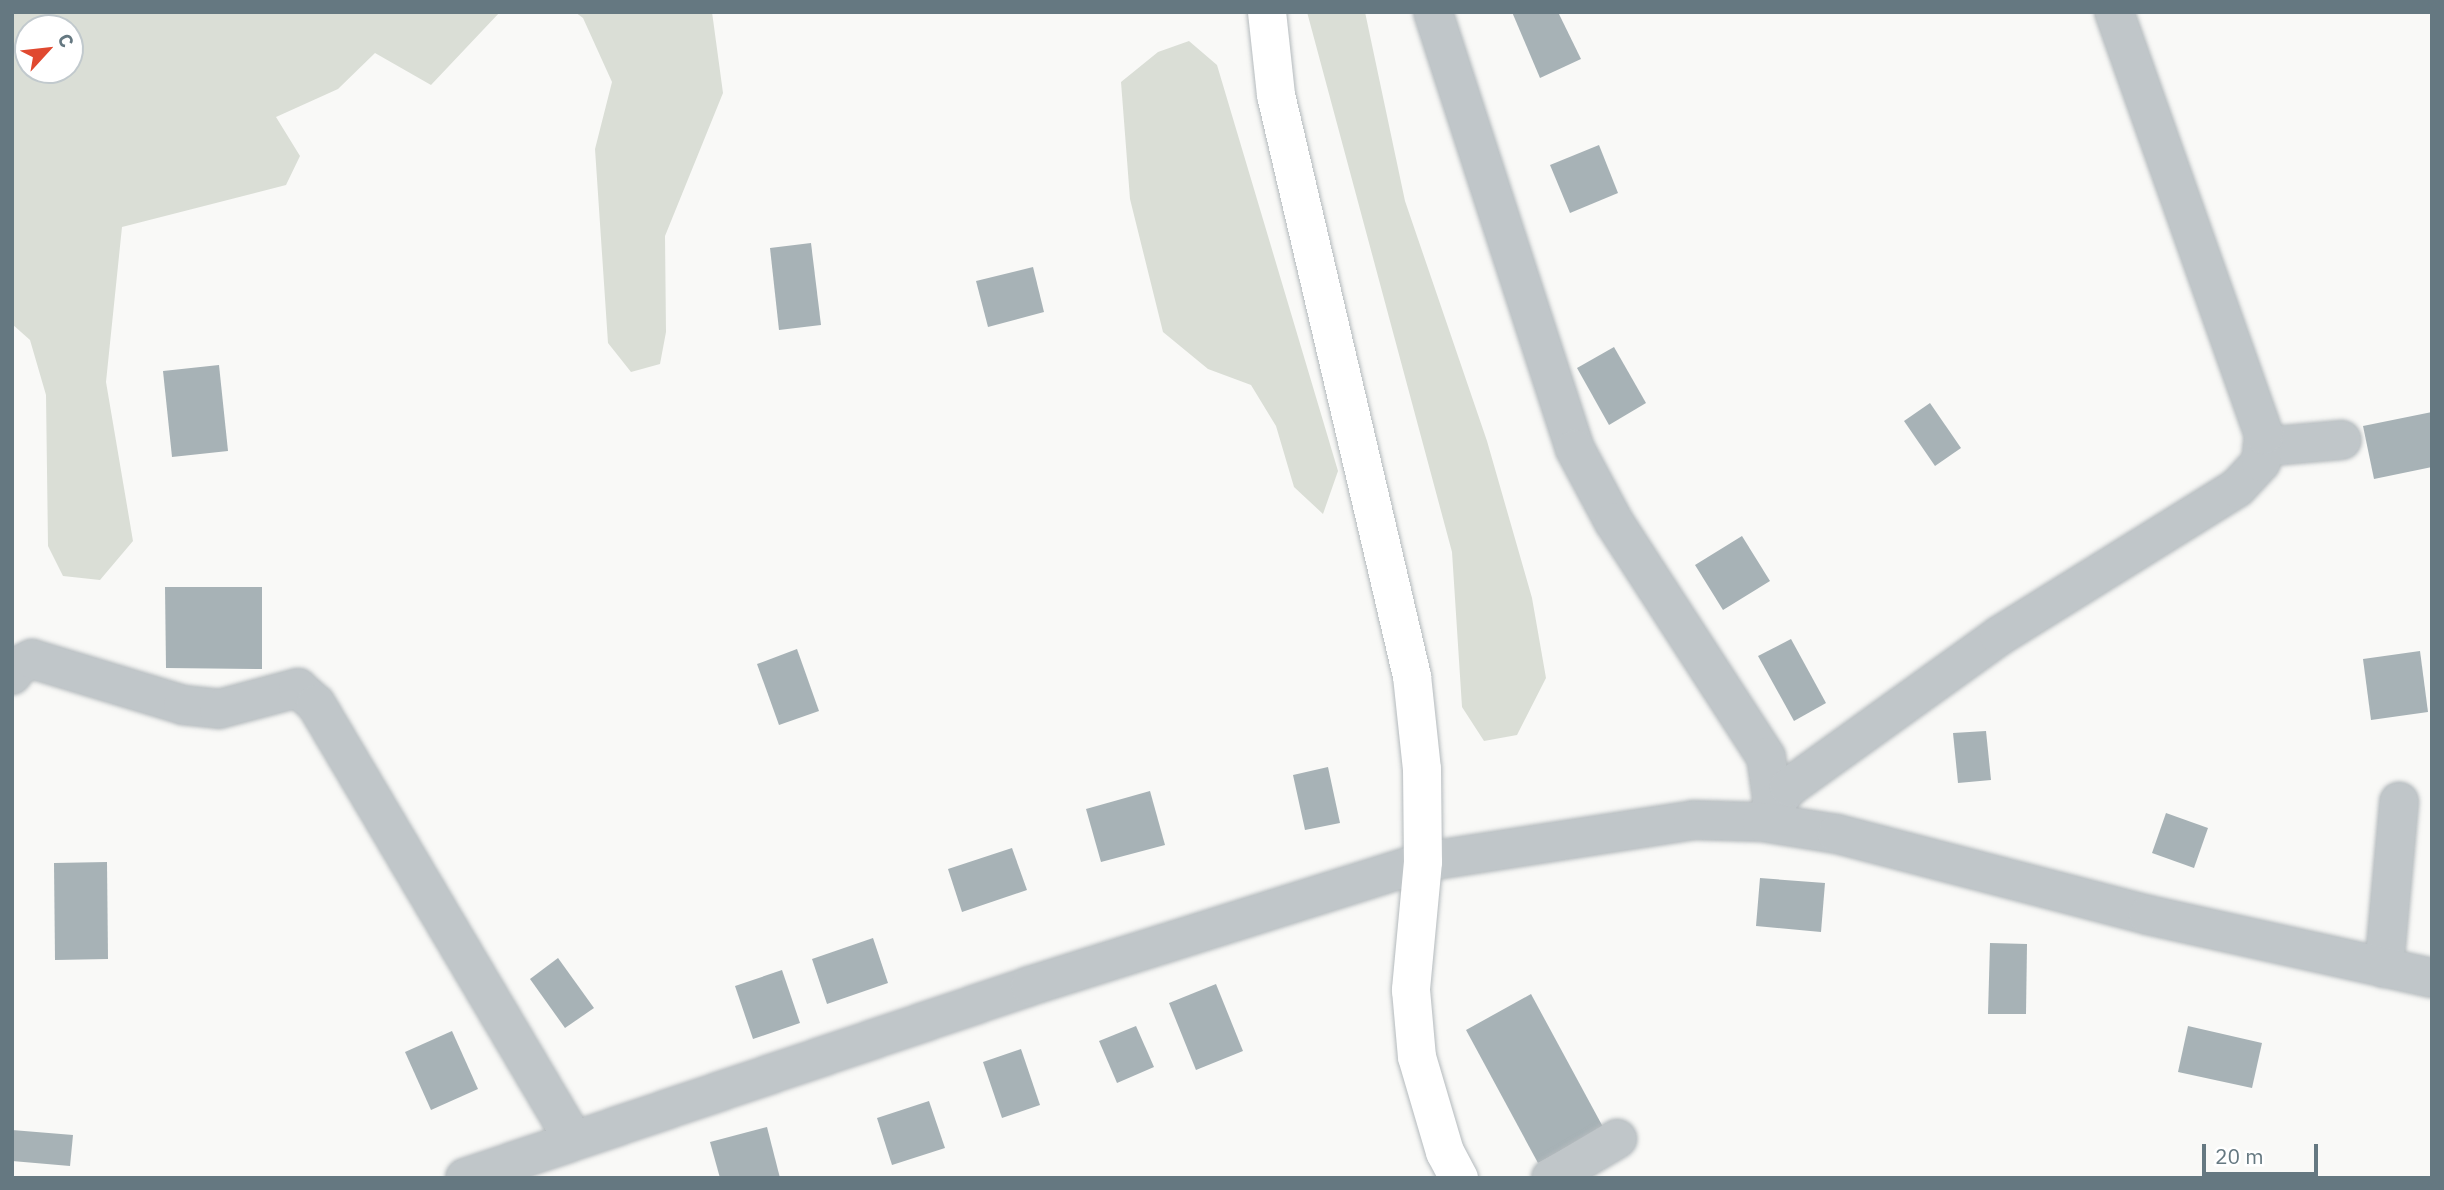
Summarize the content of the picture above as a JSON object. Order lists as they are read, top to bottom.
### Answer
{
  "scale_bar": "20 m",
  "north": "top right"
}
